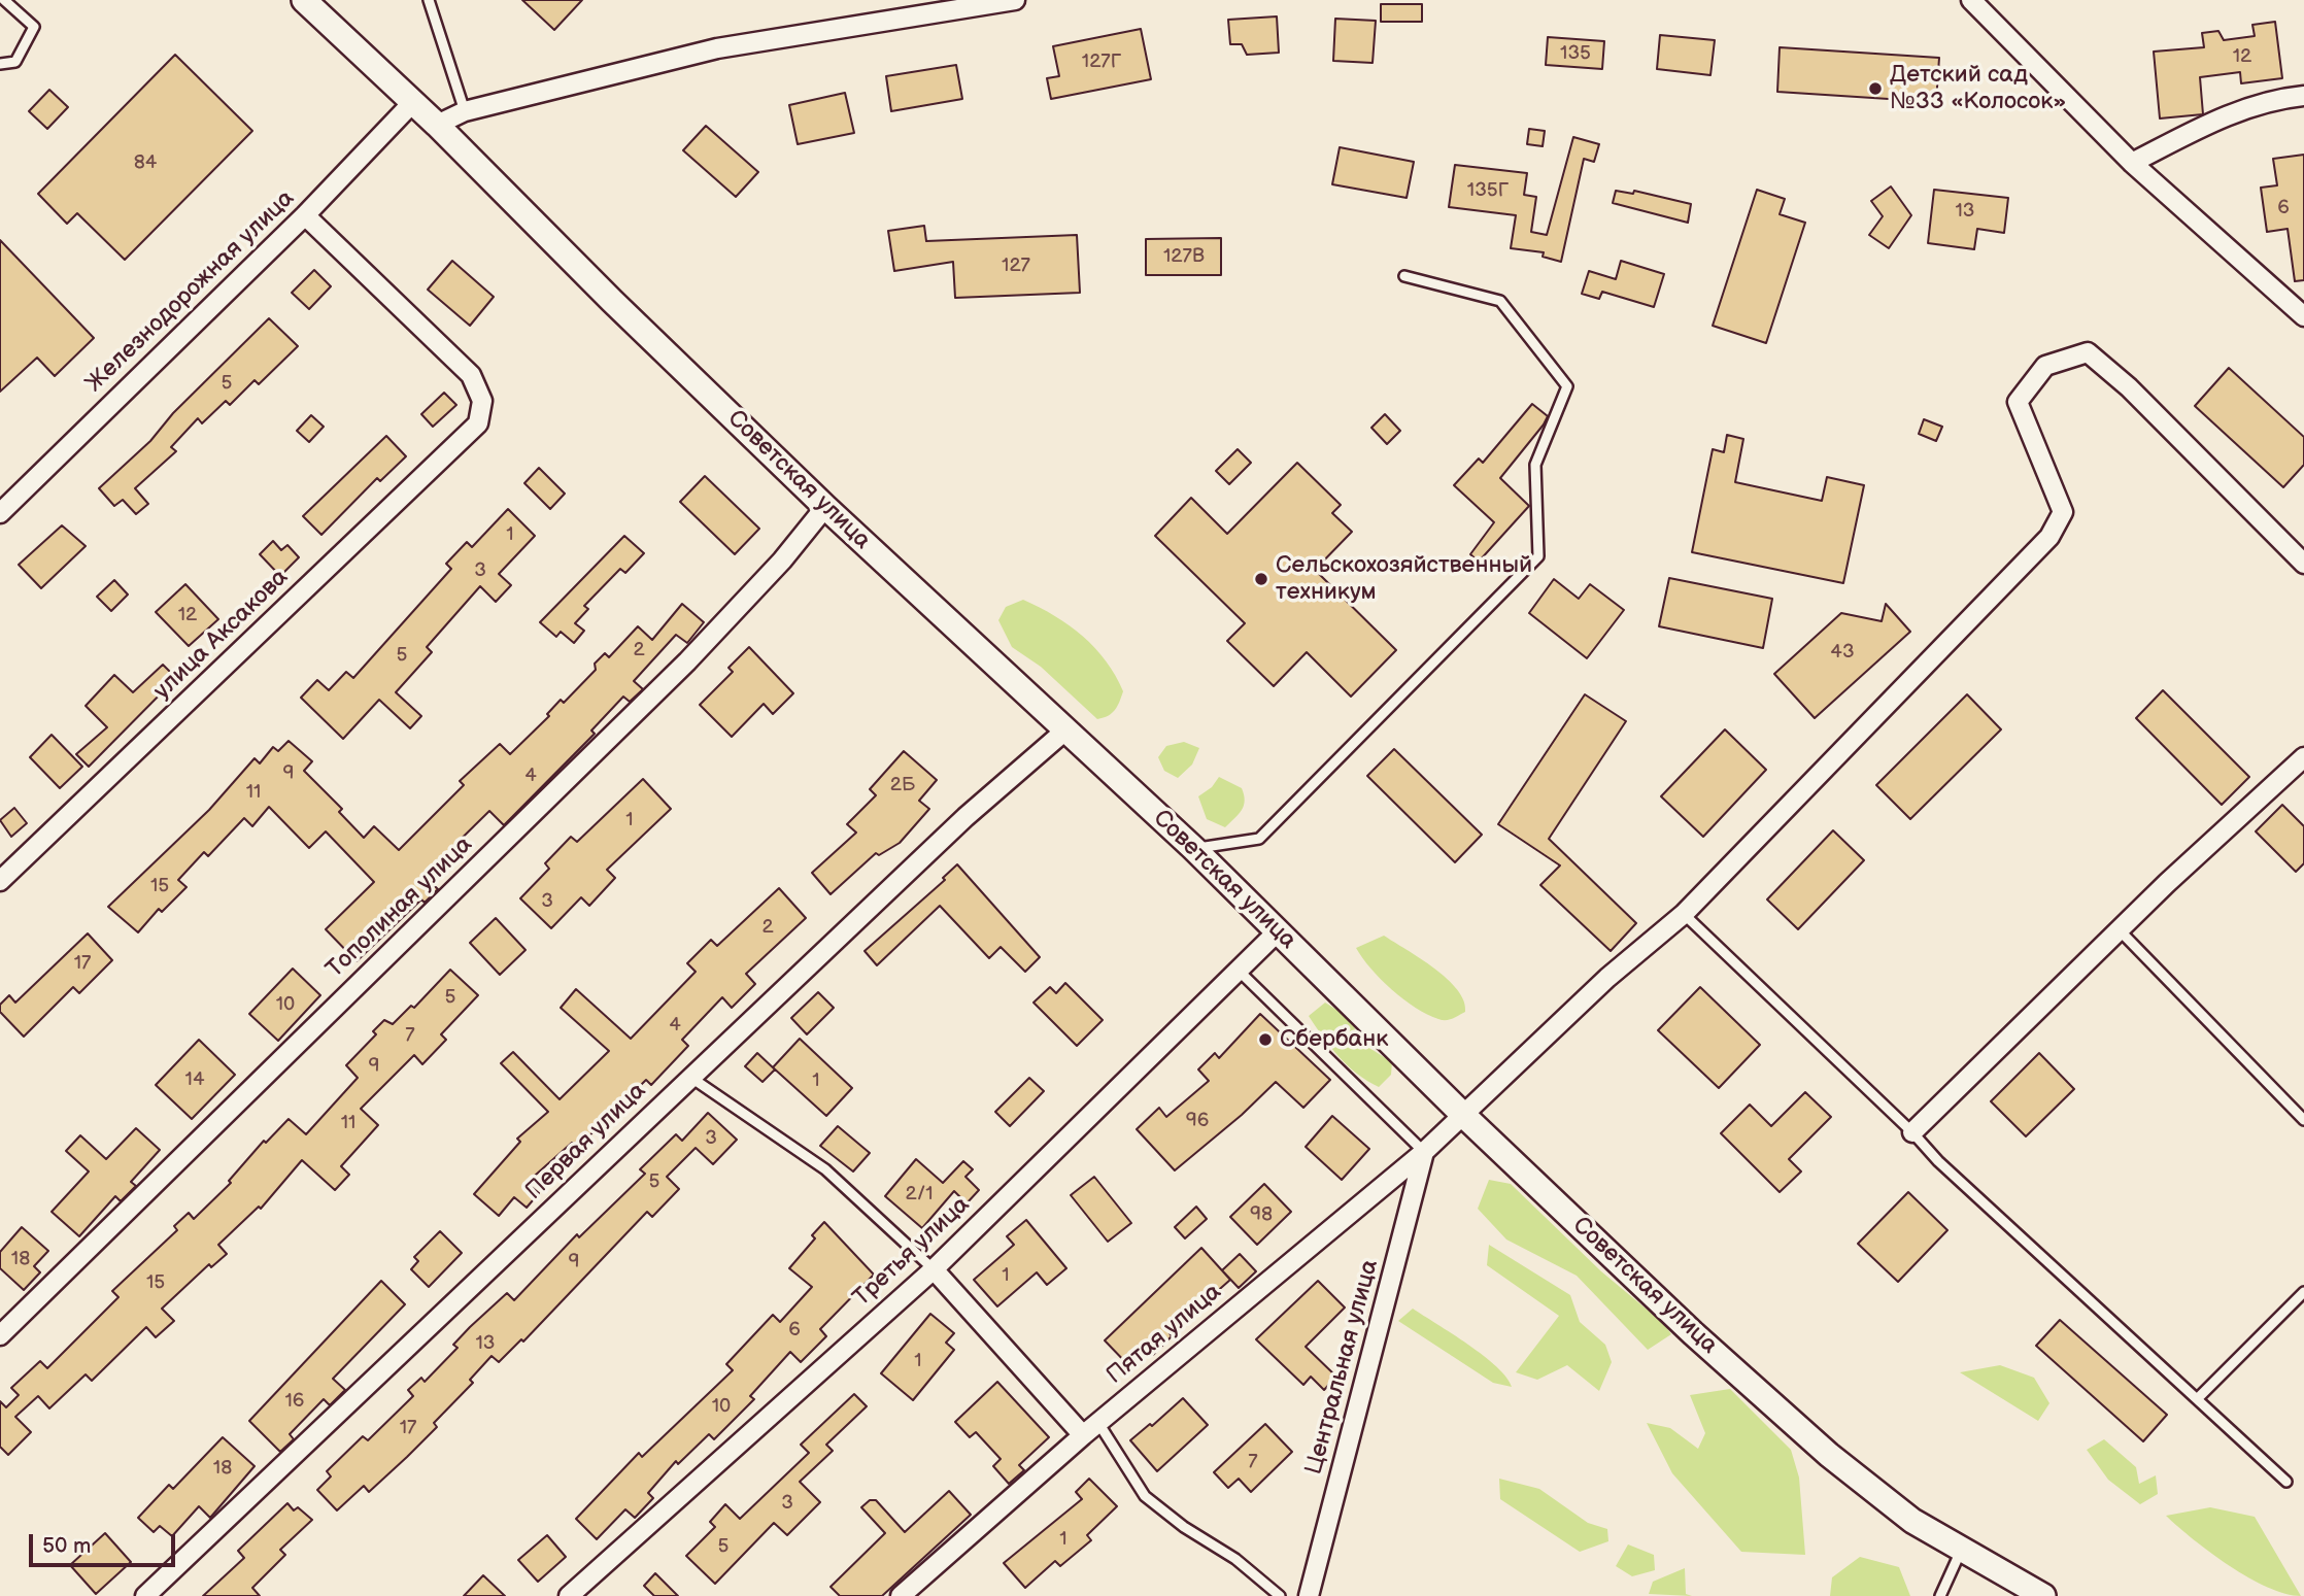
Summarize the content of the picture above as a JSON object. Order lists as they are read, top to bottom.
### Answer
{
  "streets": {
    "main road": ["Советская улица"],
    "street": [
      "Железнодорожная улица",
      "улица Аксакова",
      "Тополиная улица",
      "Первая улица",
      "Третья улица",
      "Пятая улица",
      "Центральная улица"
    ]
  },
  "crossings": [
    ["Железнодорожная улица", "Советская улица"],
    ["Железнодорожная улица", "улица Аксакова"],
    ["Советская улица", "Тополиная улица"],
    ["Советская улица", "Первая улица"],
    ["Советская улица", "Третья улица"],
    ["Советская улица", "Пятая улица"],
    ["Пятая улица", "Центральная улица"]
  ],
  "places": ["Детский сад №33 «Колосок»", "Сельскохозяйственный техникум", "Сбербанк"],
  "house_numbers": [
    "135",
    "12",
    "127Г",
    "84",
    "135Г",
    "6",
    "13",
    "127В",
    "127",
    "5",
    "1",
    "3",
    "12",
    "2",
    "43",
    "5",
    "9",
    "4",
    "2Б",
    "11",
    "1",
    "15",
    "3",
    "2",
    "17",
    "5",
    "10",
    "4",
    "7",
    "9",
    "14",
    "1",
    "96",
    "11",
    "3",
    "5",
    "2/1",
    "98",
    "18",
    "9",
    "1",
    "15",
    "6",
    "13",
    "1",
    "16",
    "10",
    "17",
    "7",
    "18",
    "3",
    "1",
    "5"
  ],
  "scale_bar": "50 m"
}
